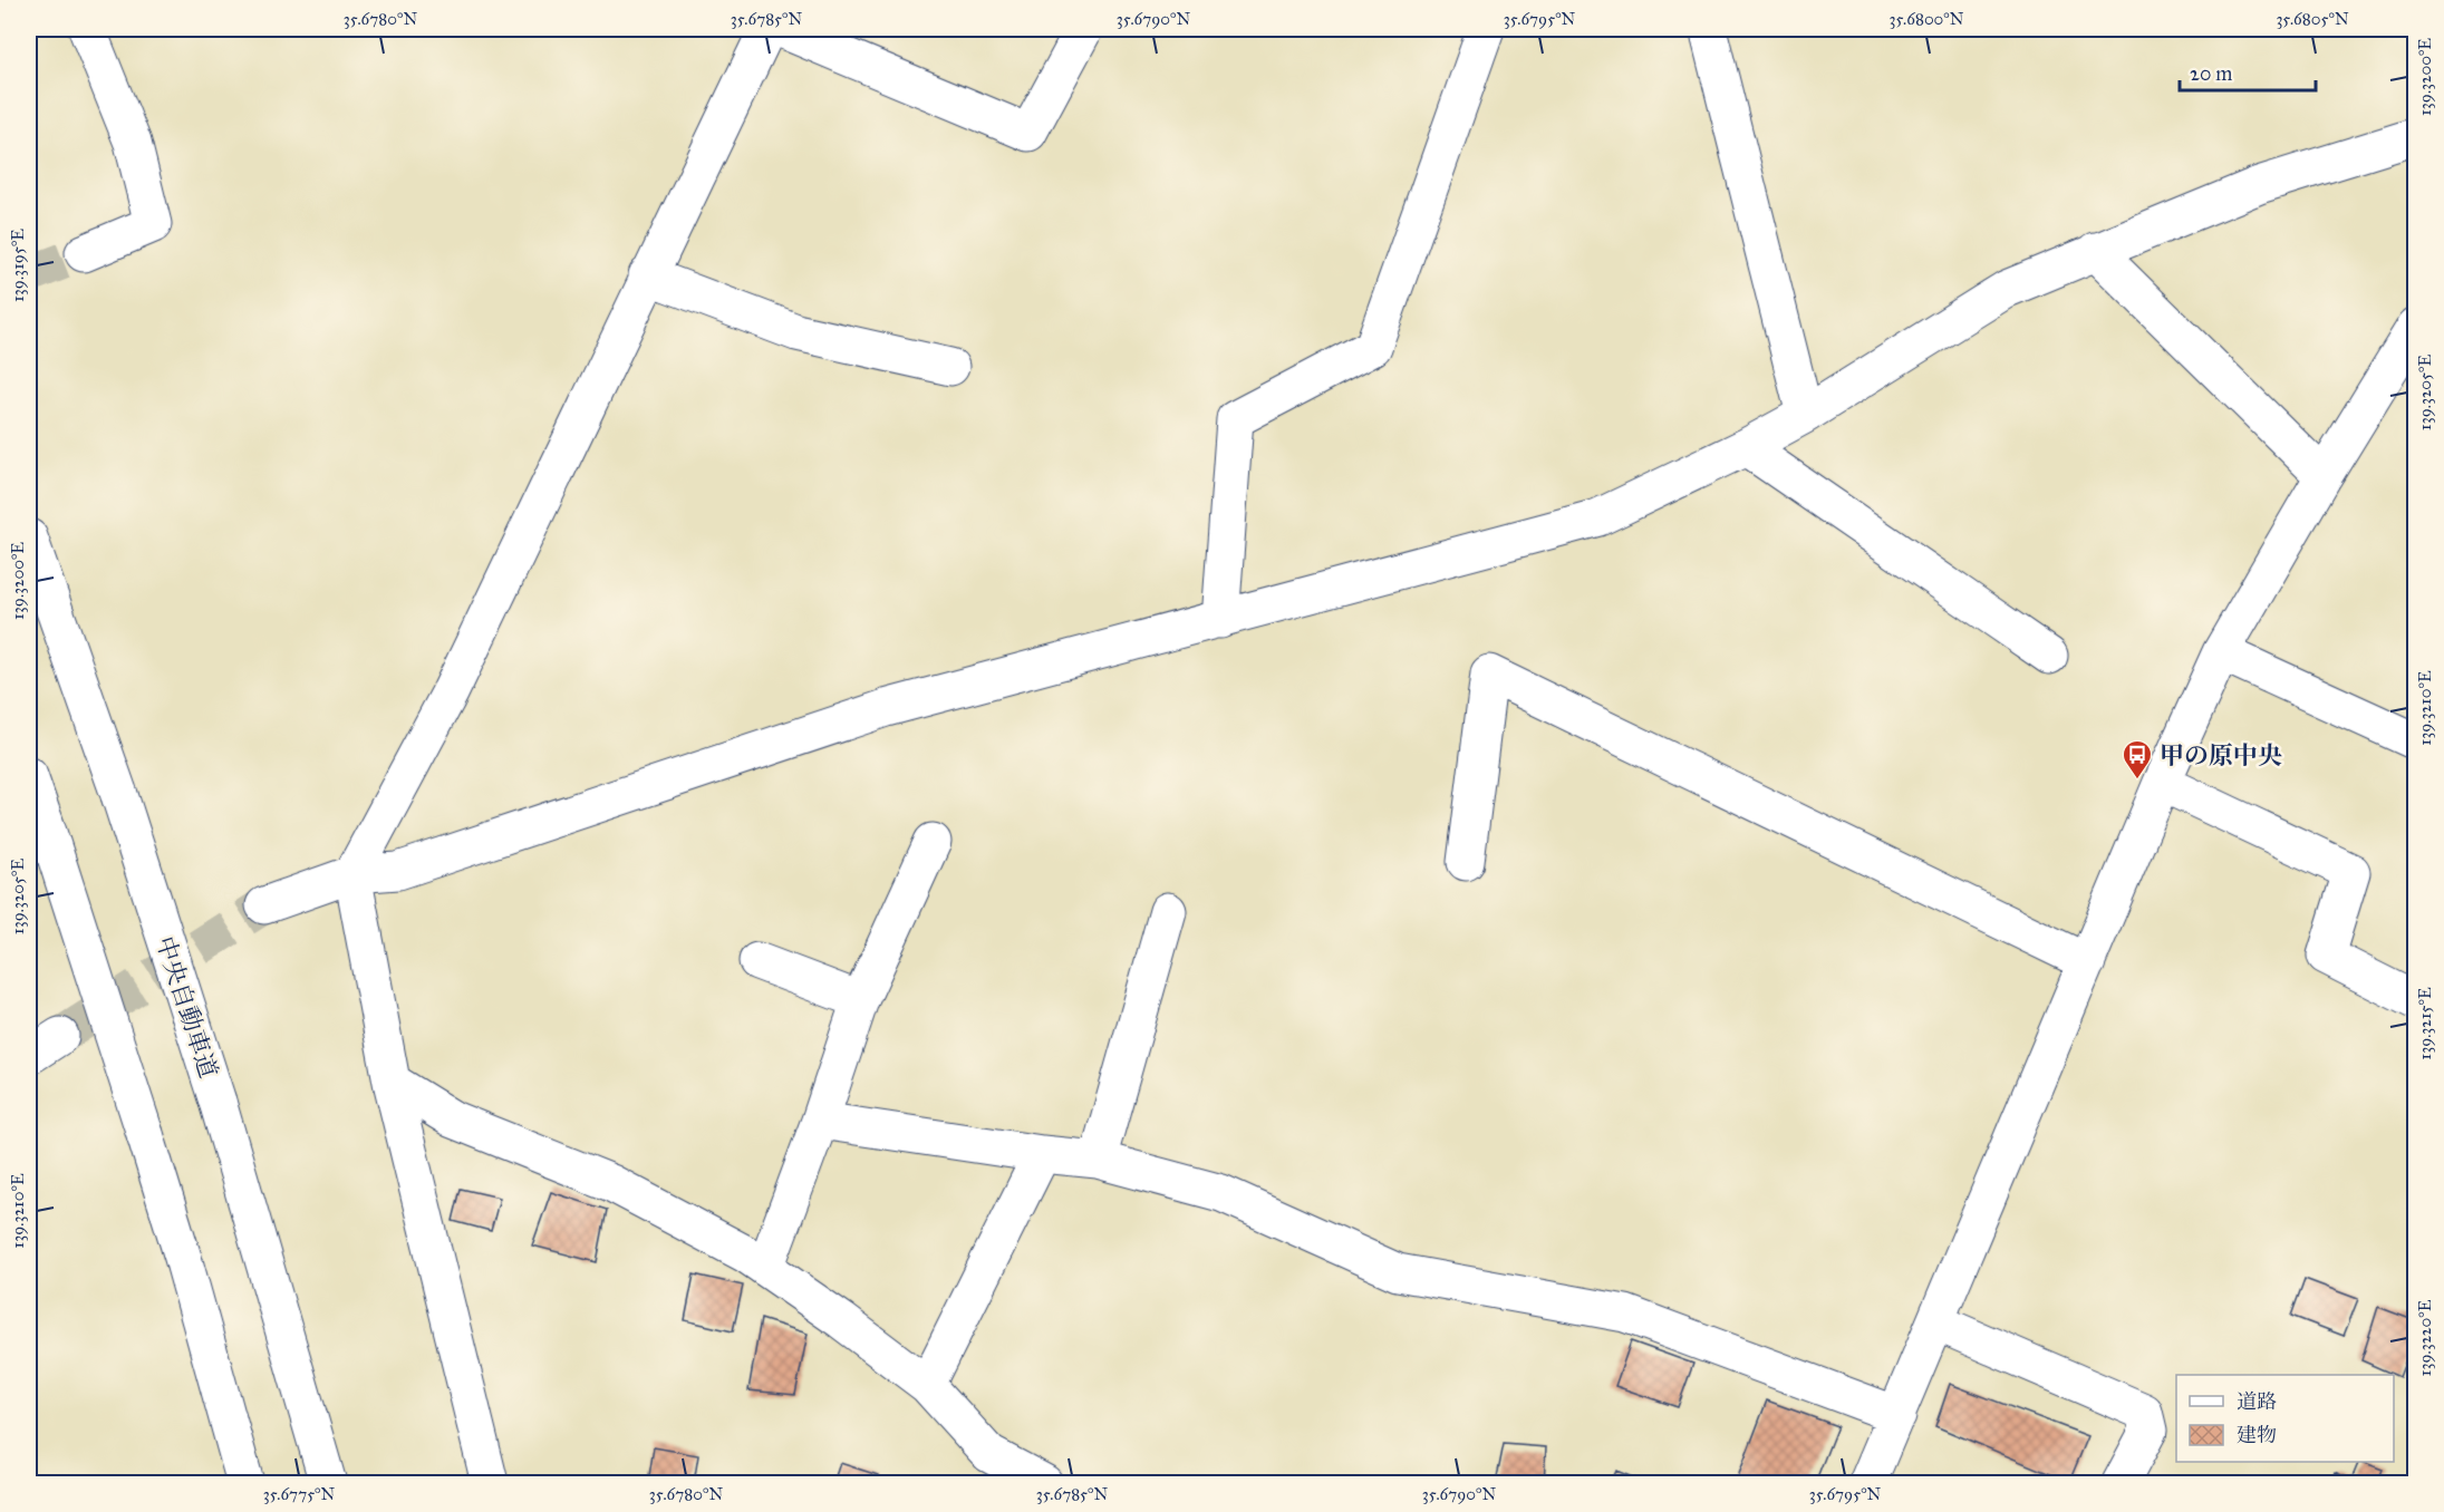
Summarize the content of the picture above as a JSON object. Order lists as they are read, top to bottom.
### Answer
{
  "streets": {
    "main road": ["中央自動車道"]
  },
  "places": {
    "bus stop": ["甲の原中央"]
  },
  "legend": ["道路", "建物"],
  "scale_bar": "20 m",
  "coordinates": [
    "35.6780°N",
    "35.6785°N",
    "35.6790°N",
    "35.6795°N",
    "35.6800°N",
    "35.6805°N",
    "139.3200°E",
    "139.3195°E",
    "139.3205°E",
    "139.3210°E",
    "139.3215°E",
    "139.3220°E",
    "35.6775°N"
  ]
}
